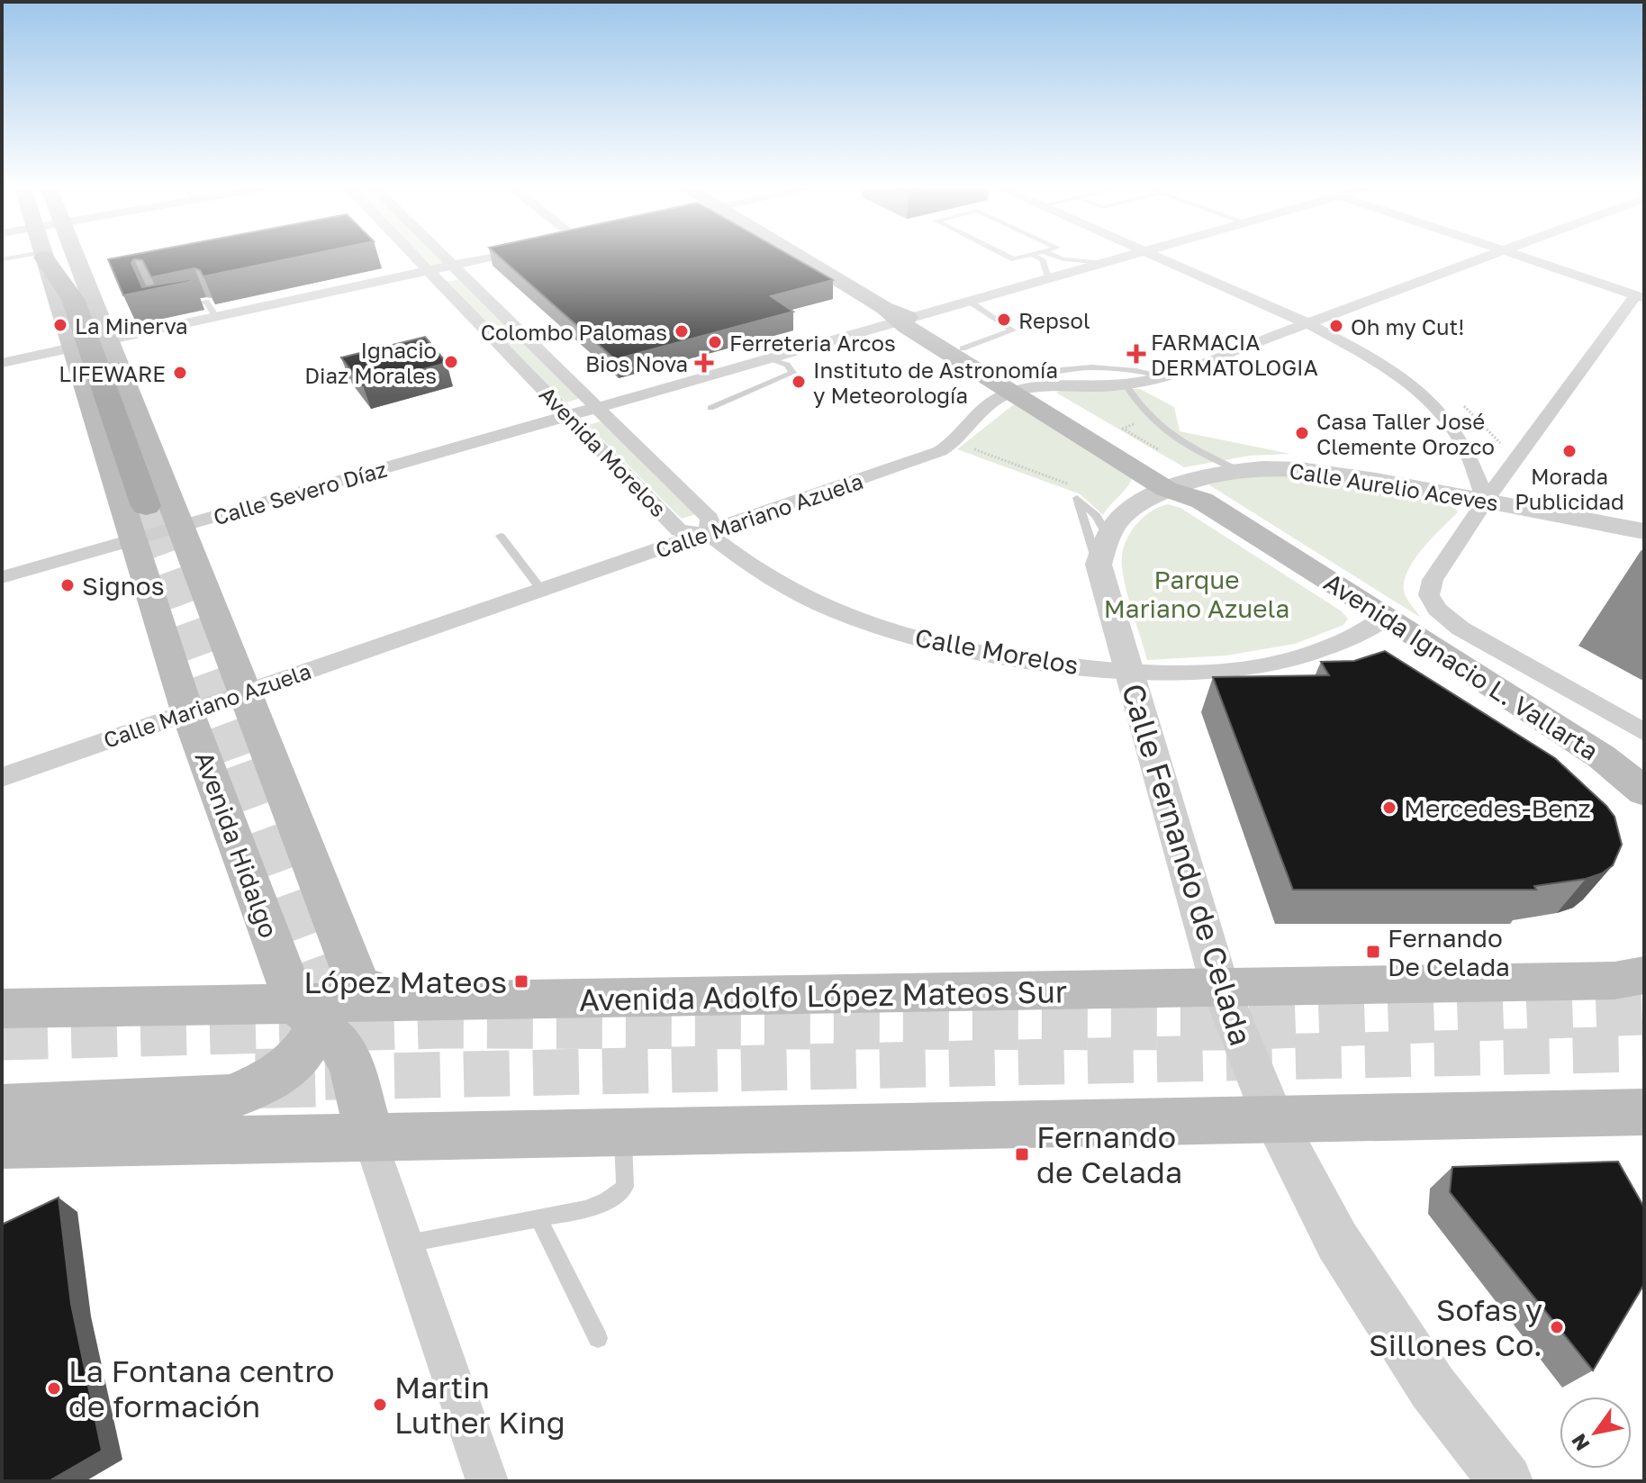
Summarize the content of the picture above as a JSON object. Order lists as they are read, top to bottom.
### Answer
{
  "streets": {
    "main road": ["Avenida Ignacio L. Vallarta", "Avenida Hidalgo", "Avenida Adolfo López Mateos Sur"],
    "street": [
      "Avenida Morelos",
      "Calle Aurelio Aceves",
      "Calle Severo Díaz",
      "Calle Mariano Azuela",
      "Calle Morelos",
      "Calle Fernando de Celada"
    ]
  },
  "crossings": [
    ["Avenida Morelos", "Calle Severo Díaz"],
    ["Avenida Morelos", "Calle Mariano Azuela"],
    ["Avenida Morelos", "Calle Morelos"],
    ["Calle Aurelio Aceves", "Avenida Ignacio L. Vallarta"],
    ["Calle Severo Díaz", "Avenida Ignacio L. Vallarta"],
    ["Calle Severo Díaz", "Avenida Hidalgo"],
    ["Calle Mariano Azuela", "Calle Morelos"],
    ["Calle Mariano Azuela", "Avenida Ignacio L. Vallarta"],
    ["Calle Mariano Azuela", "Avenida Hidalgo"],
    ["Calle Morelos", "Avenida Ignacio L. Vallarta"],
    ["Calle Morelos", "Calle Fernando de Celada"],
    ["Avenida Hidalgo", "Avenida Adolfo López Mateos Sur"],
    ["Calle Fernando de Celada", "Avenida Adolfo López Mateos Sur"]
  ],
  "parks": ["Parque Mariano Azuela"],
  "places": {
    "other": [
      "Repsol",
      "La Minerva",
      "Oh my Cut!",
      "Colombo Palomas",
      "Ferreteria Arcos",
      "Ignacio Diaz Morales",
      "LIFEWARE",
      "Instituto de Astronomía y Meteorología",
      "Casa Taller José Clemente Orozco",
      "Morada Publicidad",
      "Signos",
      "Mercedes-Benz",
      "Sofas y Sillones Co.",
      "La Fontana centro de formación",
      "Martin Luther King"
    ],
    "health": ["FARMACIA DERMATOLOGIA", "Bios Nova"],
    "transit": ["Fernando De Celada", "López Mateos", "Fernando de Celada"]
  },
  "north": "bottom left"
}
